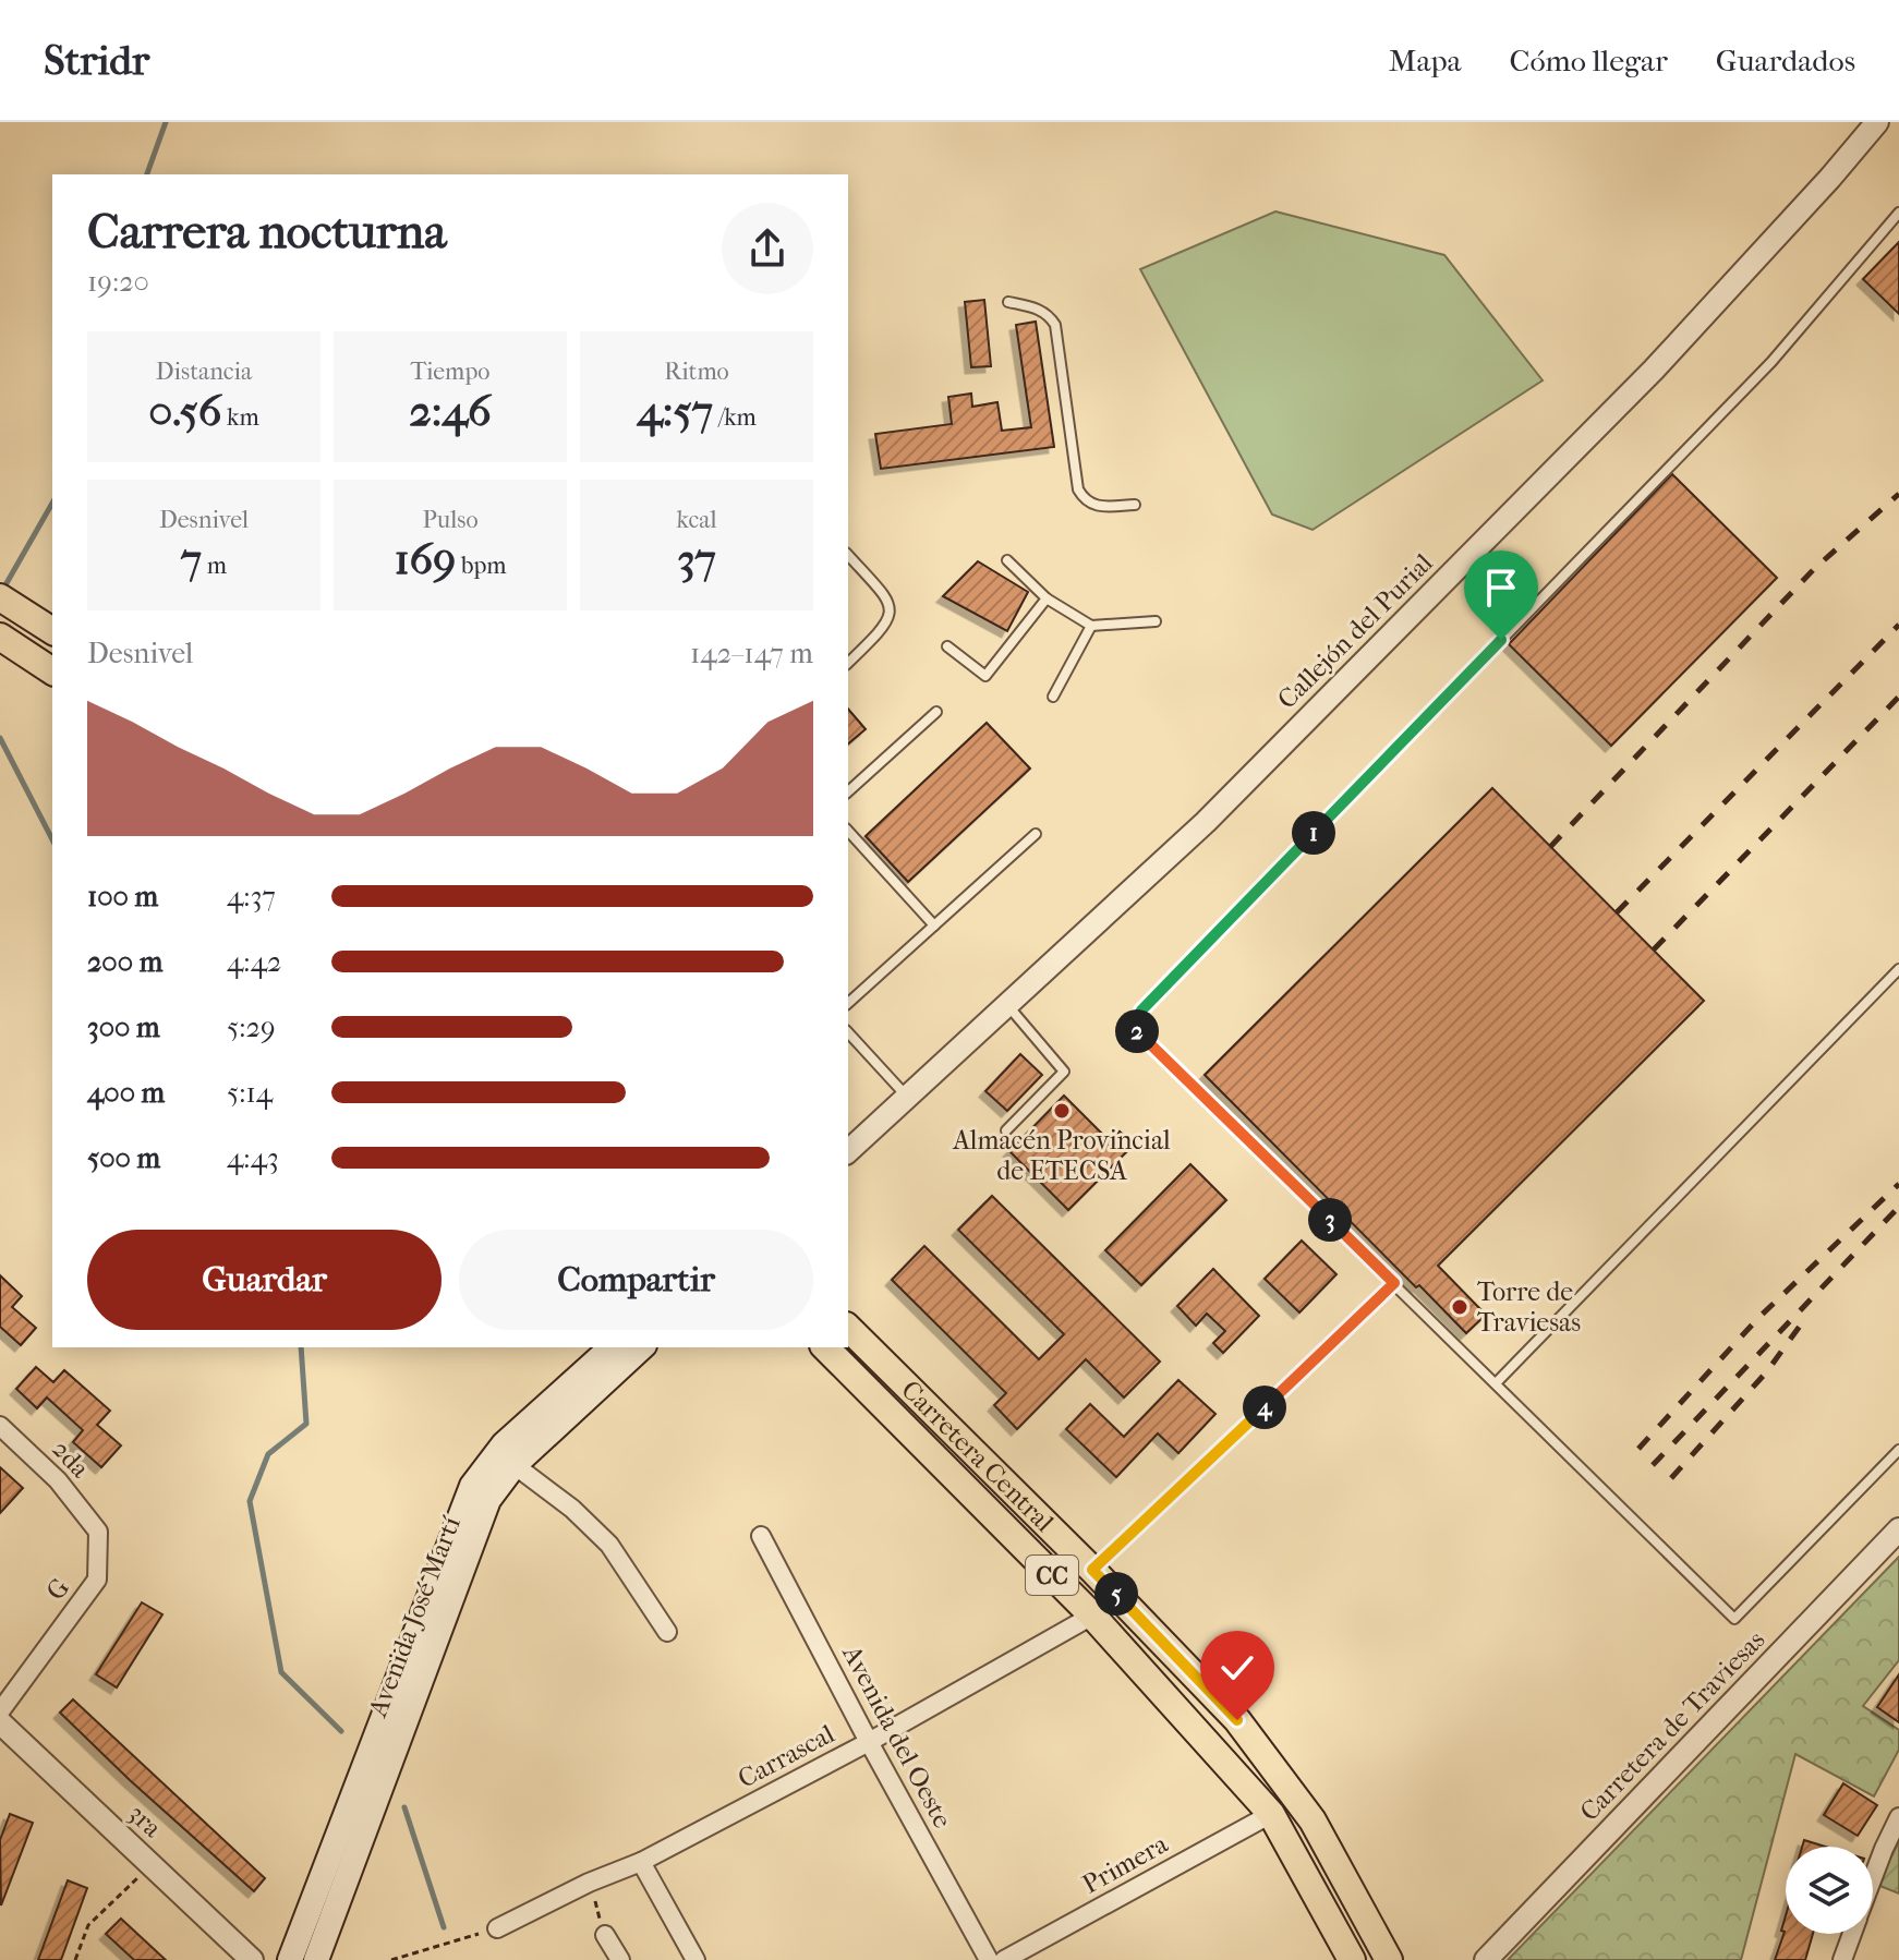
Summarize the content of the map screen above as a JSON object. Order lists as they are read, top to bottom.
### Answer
{
  "streets": {
    "main road": ["Carretera Central", "CC", "Avenida José Martí"],
    "street": [
      "Callejón del Purial",
      "2da",
      "G",
      "Carretera de Traviesas",
      "Avenida del Oeste",
      "Carrascal",
      "3ra",
      "Primera"
    ]
  },
  "crossings": [
    ["Carretera Central", "Carrascal"],
    ["Carretera Central", "Primera"],
    ["2da", "G"],
    ["Avenida del Oeste", "Carrascal"]
  ],
  "places": ["Almacén Provincial de ETECSA", "Torre de Traviesas"],
  "page": {
    "header": "Stridr",
    "nav": ["Mapa", "Cómo llegar", "Guardados"],
    "heading": ["Carrera nocturna", "19:20"],
    "stats": [
      ["Distancia", "0.56 km"],
      ["Tiempo", "2:46"],
      ["Ritmo", "4:57 /km"],
      ["Desnivel", "7 m"],
      ["Pulso", "169 bpm"],
      ["kcal", "37"]
    ],
    "chart": ["Desnivel", "142–147 m"],
    "pins": [
      "1",
      "2",
      "3",
      "4",
      "5"
    ],
    "list": [
      {
        "name": "100 m",
        "note": "4:37"
      },
      {
        "name": "200 m",
        "note": "4:42"
      },
      {
        "name": "300 m",
        "note": "5:29"
      },
      {
        "name": "400 m",
        "note": "5:14"
      },
      {
        "name": "500 m",
        "note": "4:43"
      }
    ],
    "buttons": ["Guardar", "Compartir"]
  }
}
